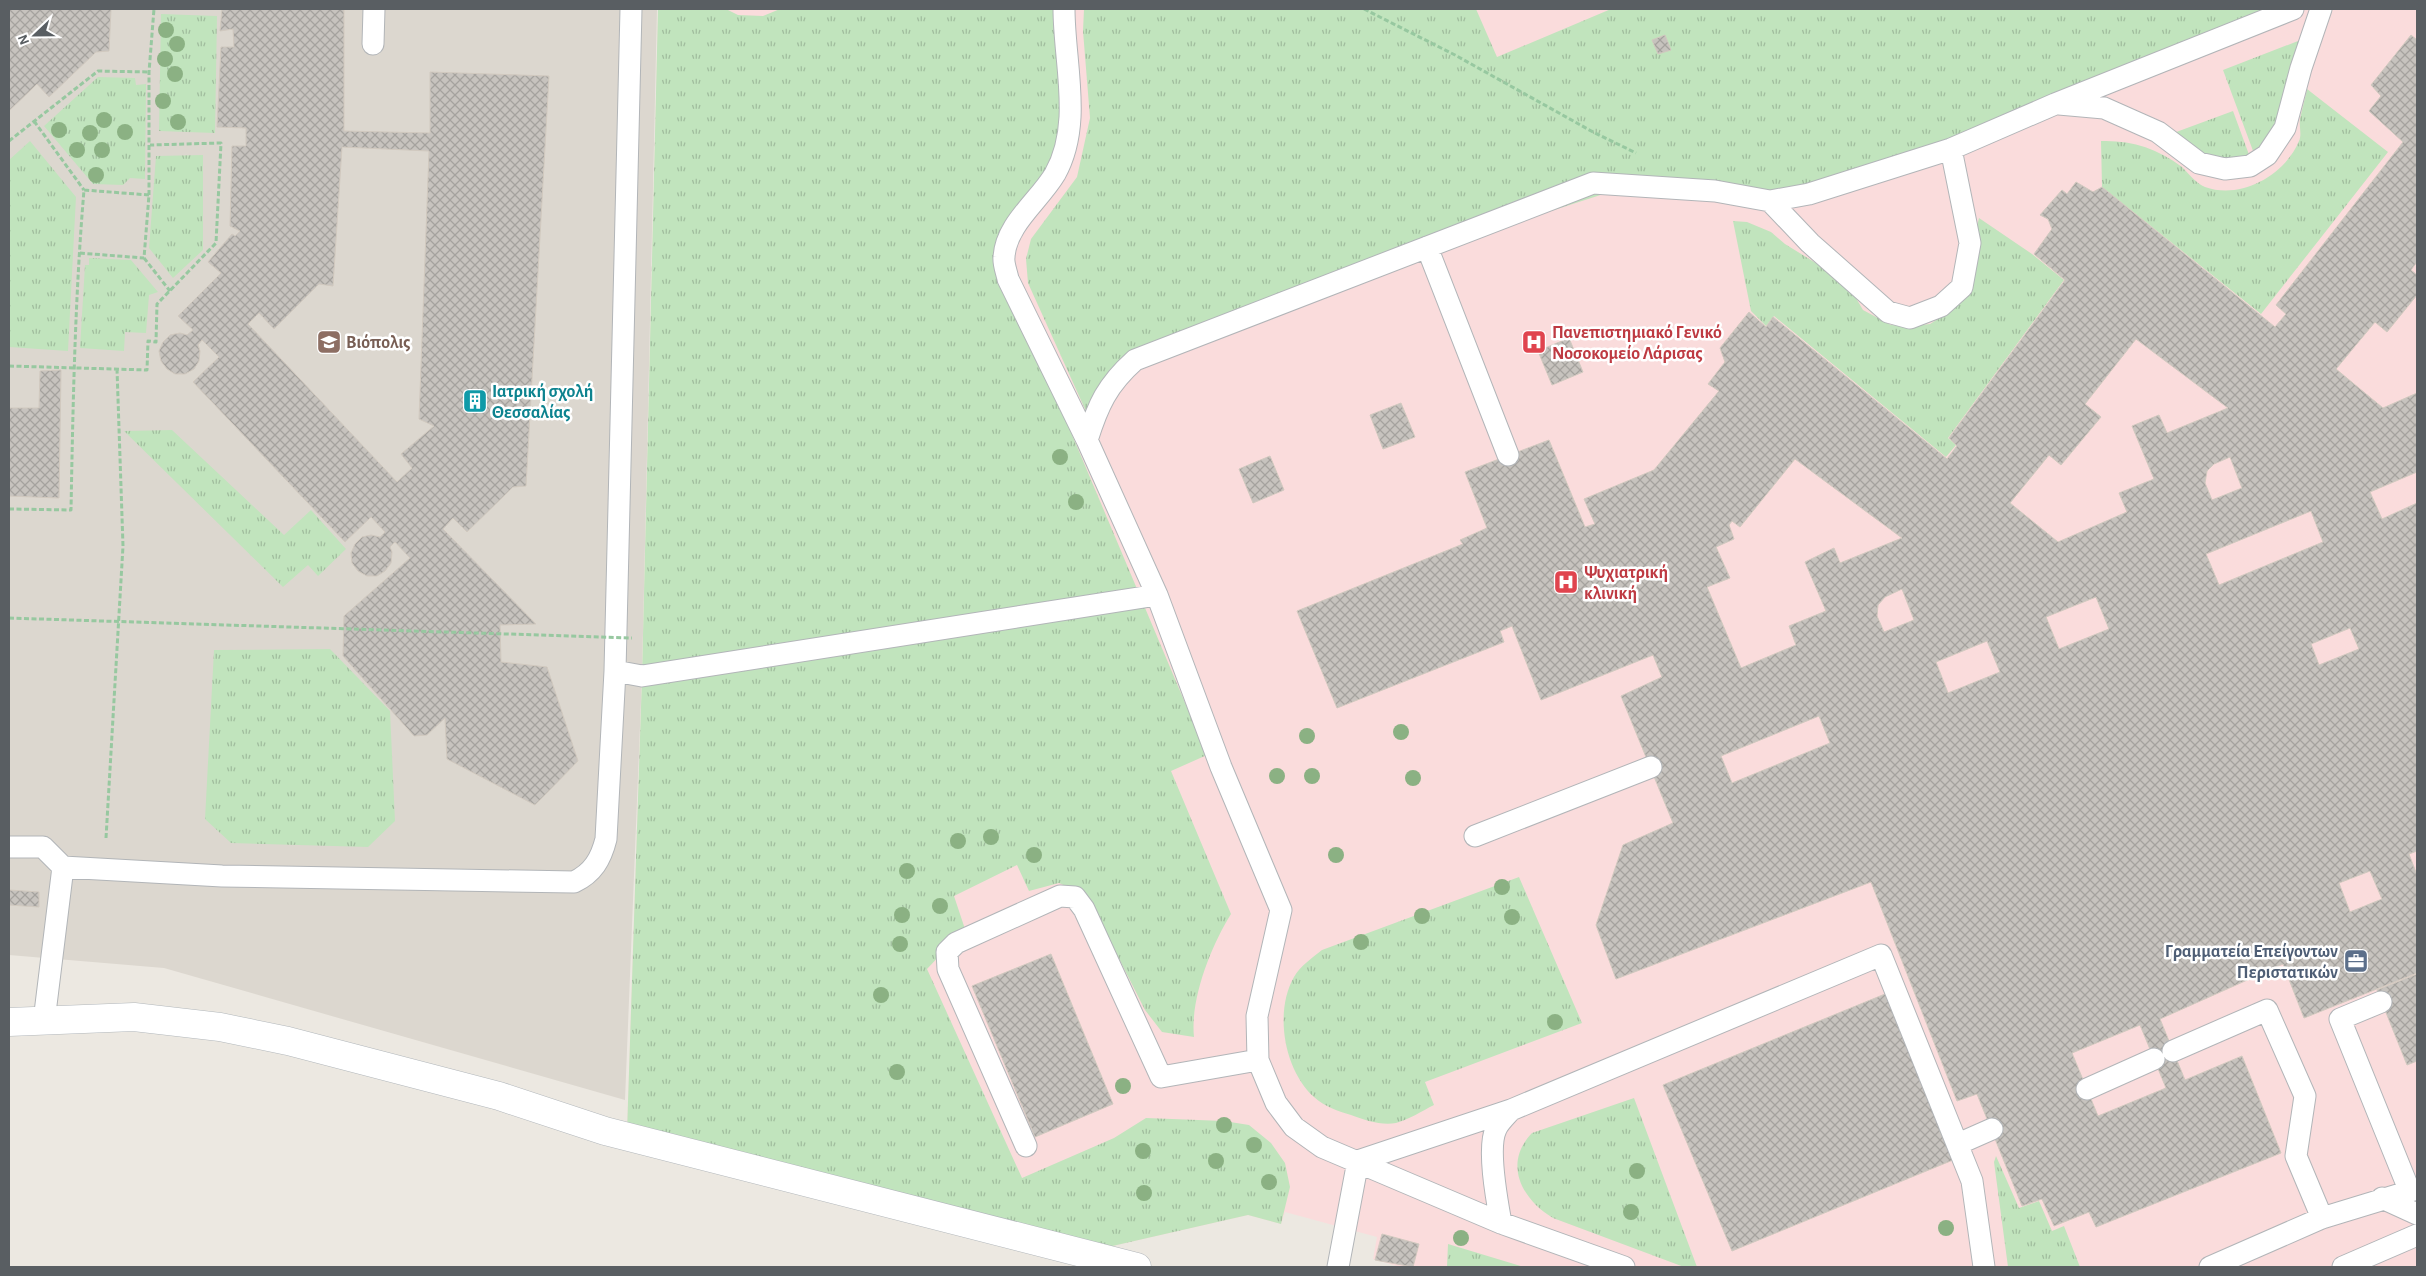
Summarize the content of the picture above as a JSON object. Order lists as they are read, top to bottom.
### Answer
{
  "places": {
    "school or university": ["Βιόπολις"],
    "hospital": ["Πανεπιστημιακό Γενικό Νοσοκομείο Λάρισας", "Ψυχιατρική κλινική"],
    "building": ["Ιατρική σχολή Θεσσαλίας"],
    "office": ["Γραμματεία Επείγοντων Περιστατικών"]
  },
  "north": "left"
}
